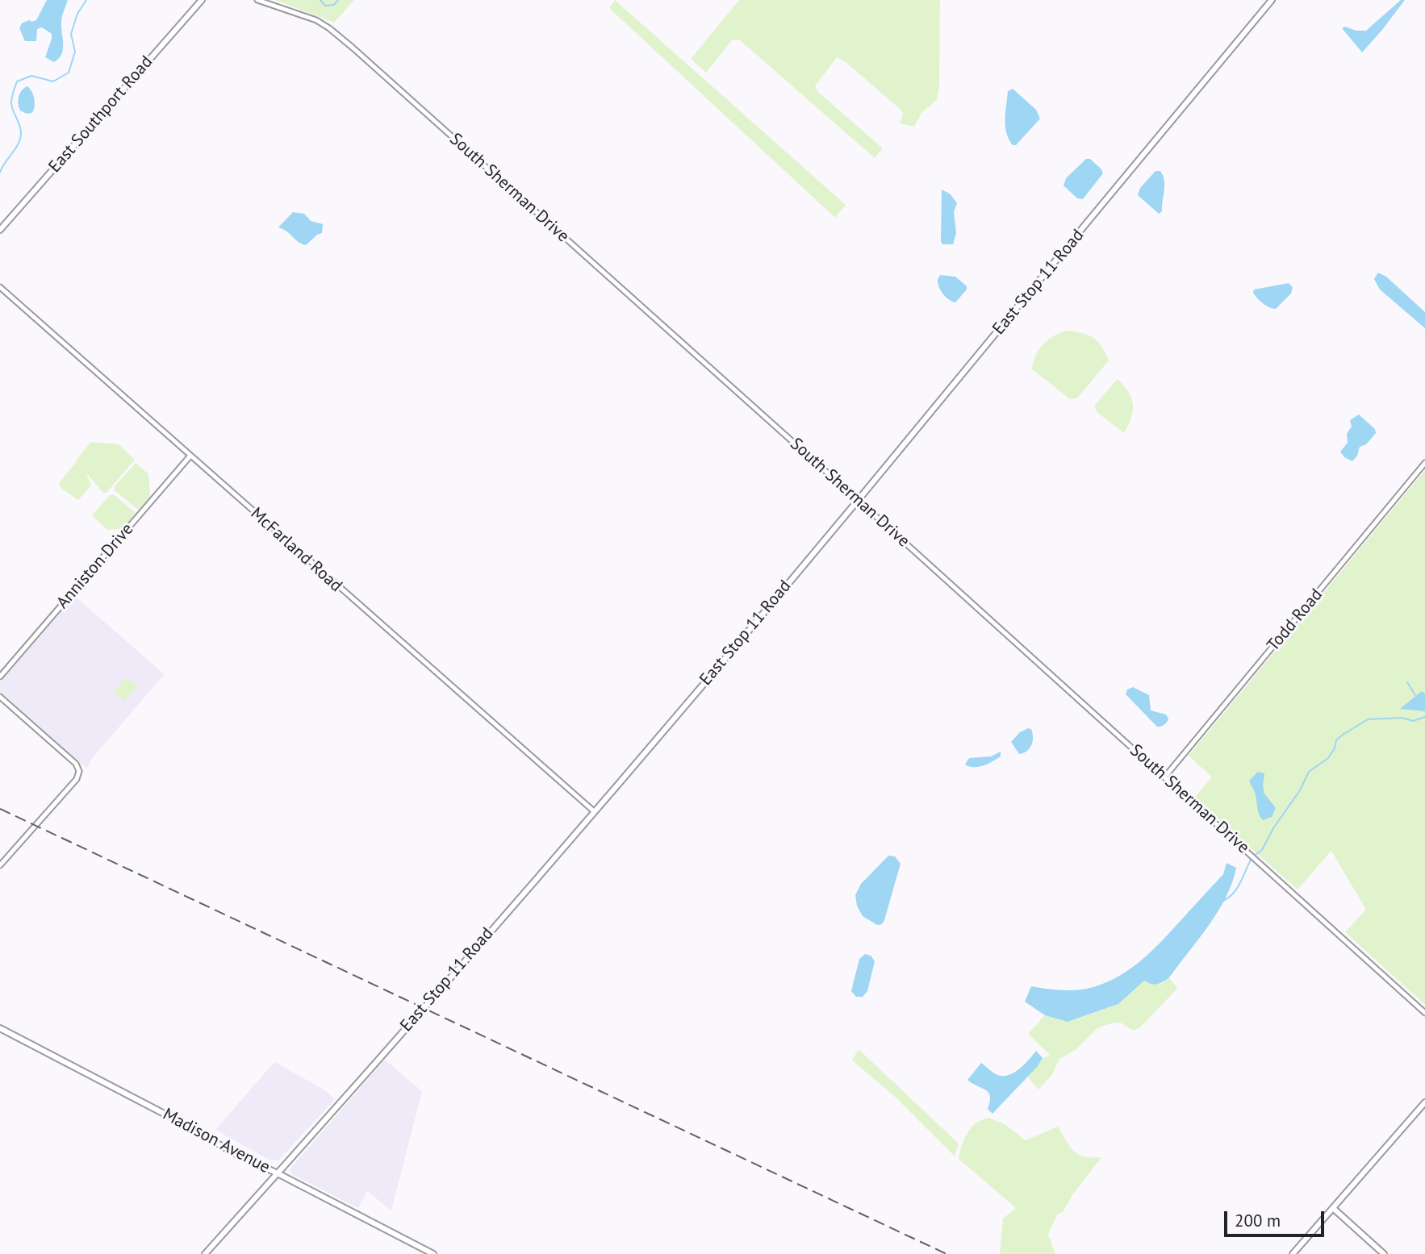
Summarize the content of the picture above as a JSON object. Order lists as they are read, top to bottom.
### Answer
{
  "streets": {
    "main road": ["East Southport Road", "East Stop 11 Road", "Madison Avenue"],
    "street": [
      "South Sherman Drive",
      "McFarland Road",
      "Anniston Drive",
      "Todd Road"
    ]
  },
  "crossings": [
    ["South Sherman Drive", "East Stop 11 Road"],
    ["South Sherman Drive", "Todd Road"],
    ["East Stop 11 Road", "McFarland Road"],
    ["East Stop 11 Road", "Madison Avenue"],
    ["McFarland Road", "Anniston Drive"]
  ],
  "scale_bar": "200 m"
}
